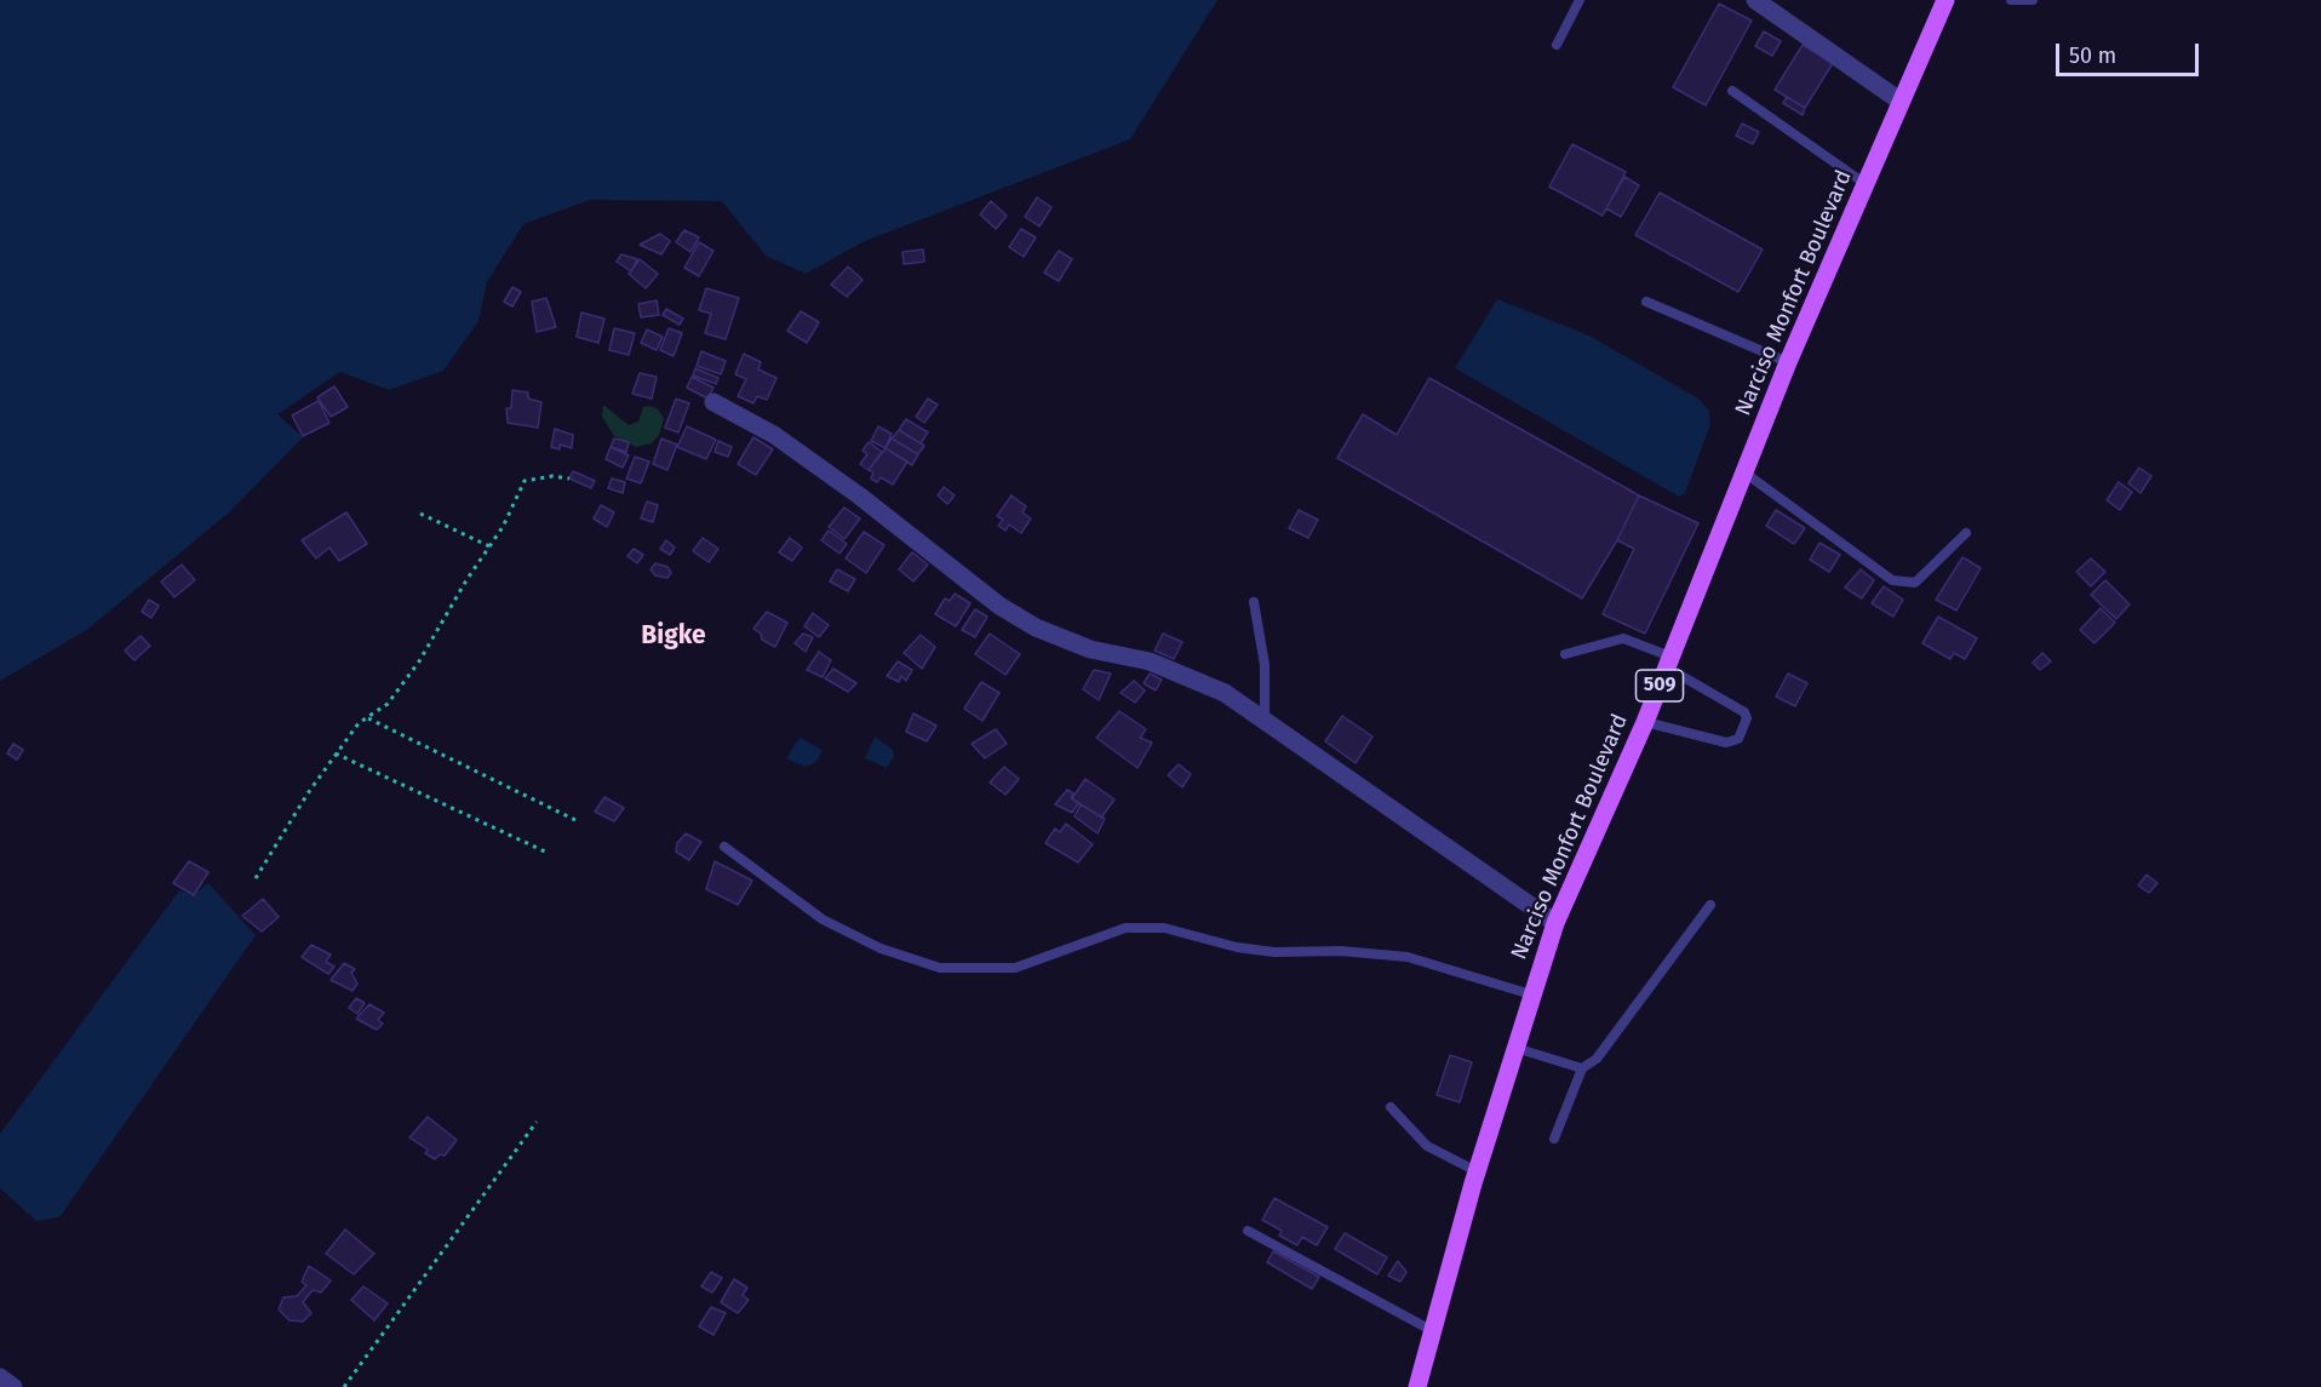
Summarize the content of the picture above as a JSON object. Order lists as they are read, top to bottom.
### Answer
{
  "streets": {
    "main road": ["Narciso Monfort Boulevard", "509"]
  },
  "districts": ["Bigke"],
  "scale_bar": "50 m"
}
